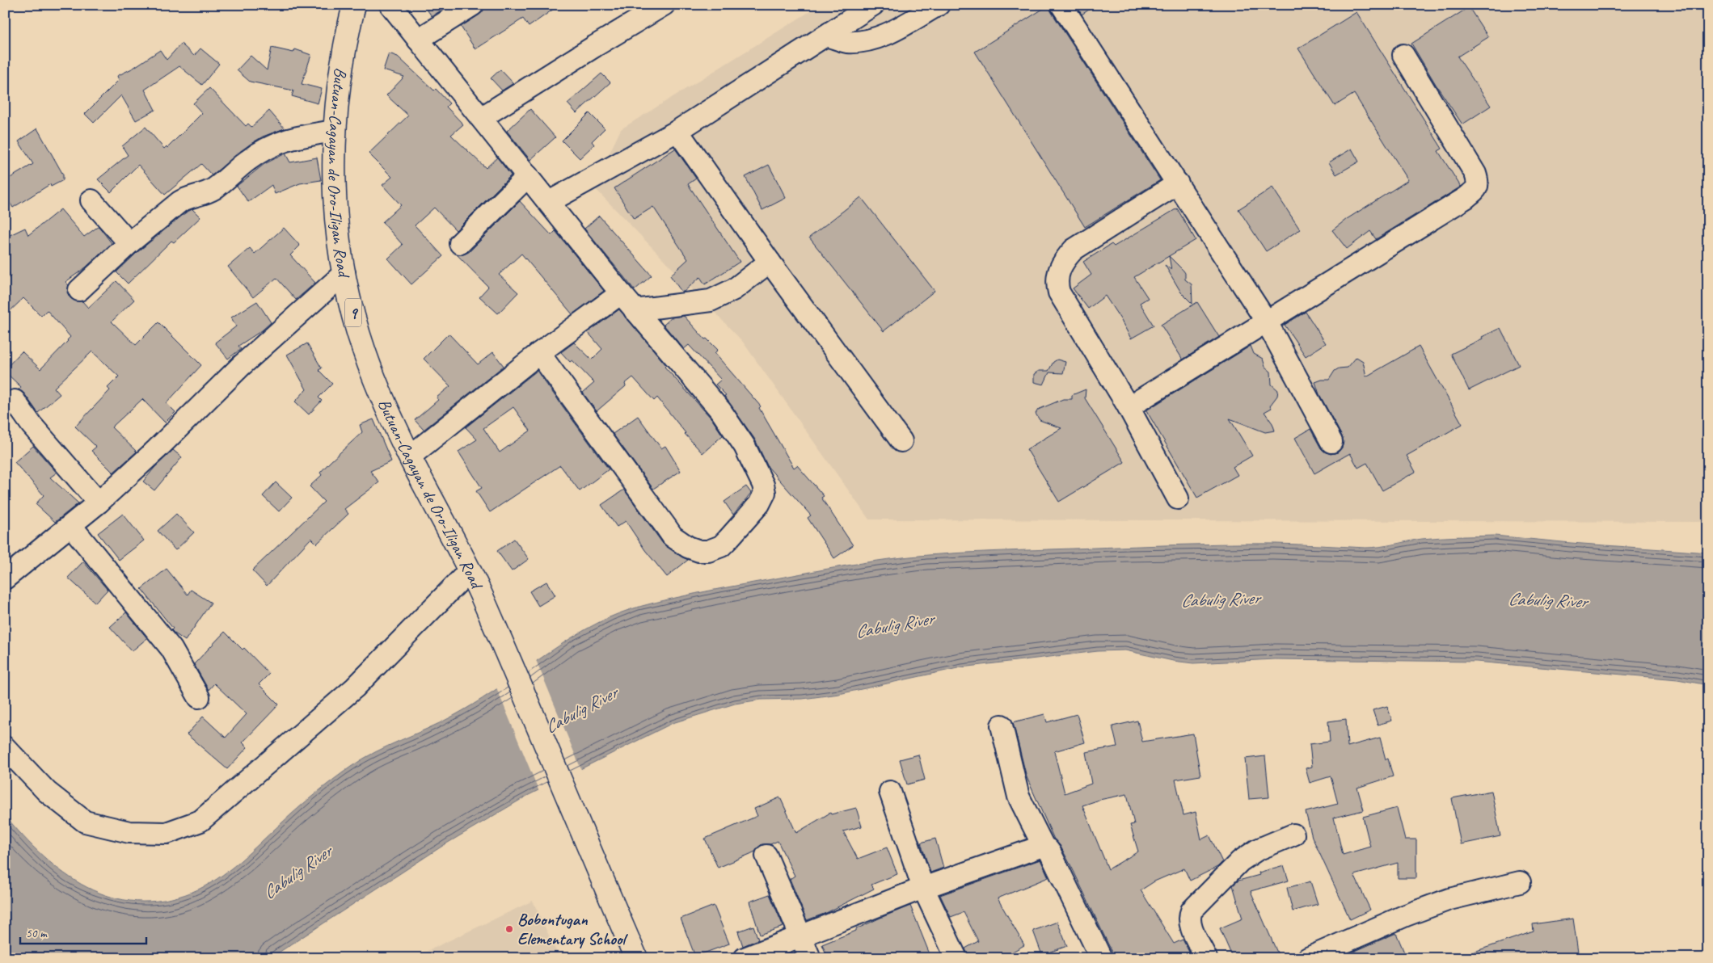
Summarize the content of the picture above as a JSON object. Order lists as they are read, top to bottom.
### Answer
{
  "streets": {
    "highway": ["Butuan-Cagayan de Oro-Iligan Road", "9"]
  },
  "water": ["Cabulig River"],
  "places": ["Bobontugan Elementary School"],
  "scale_bar": "50 m"
}
